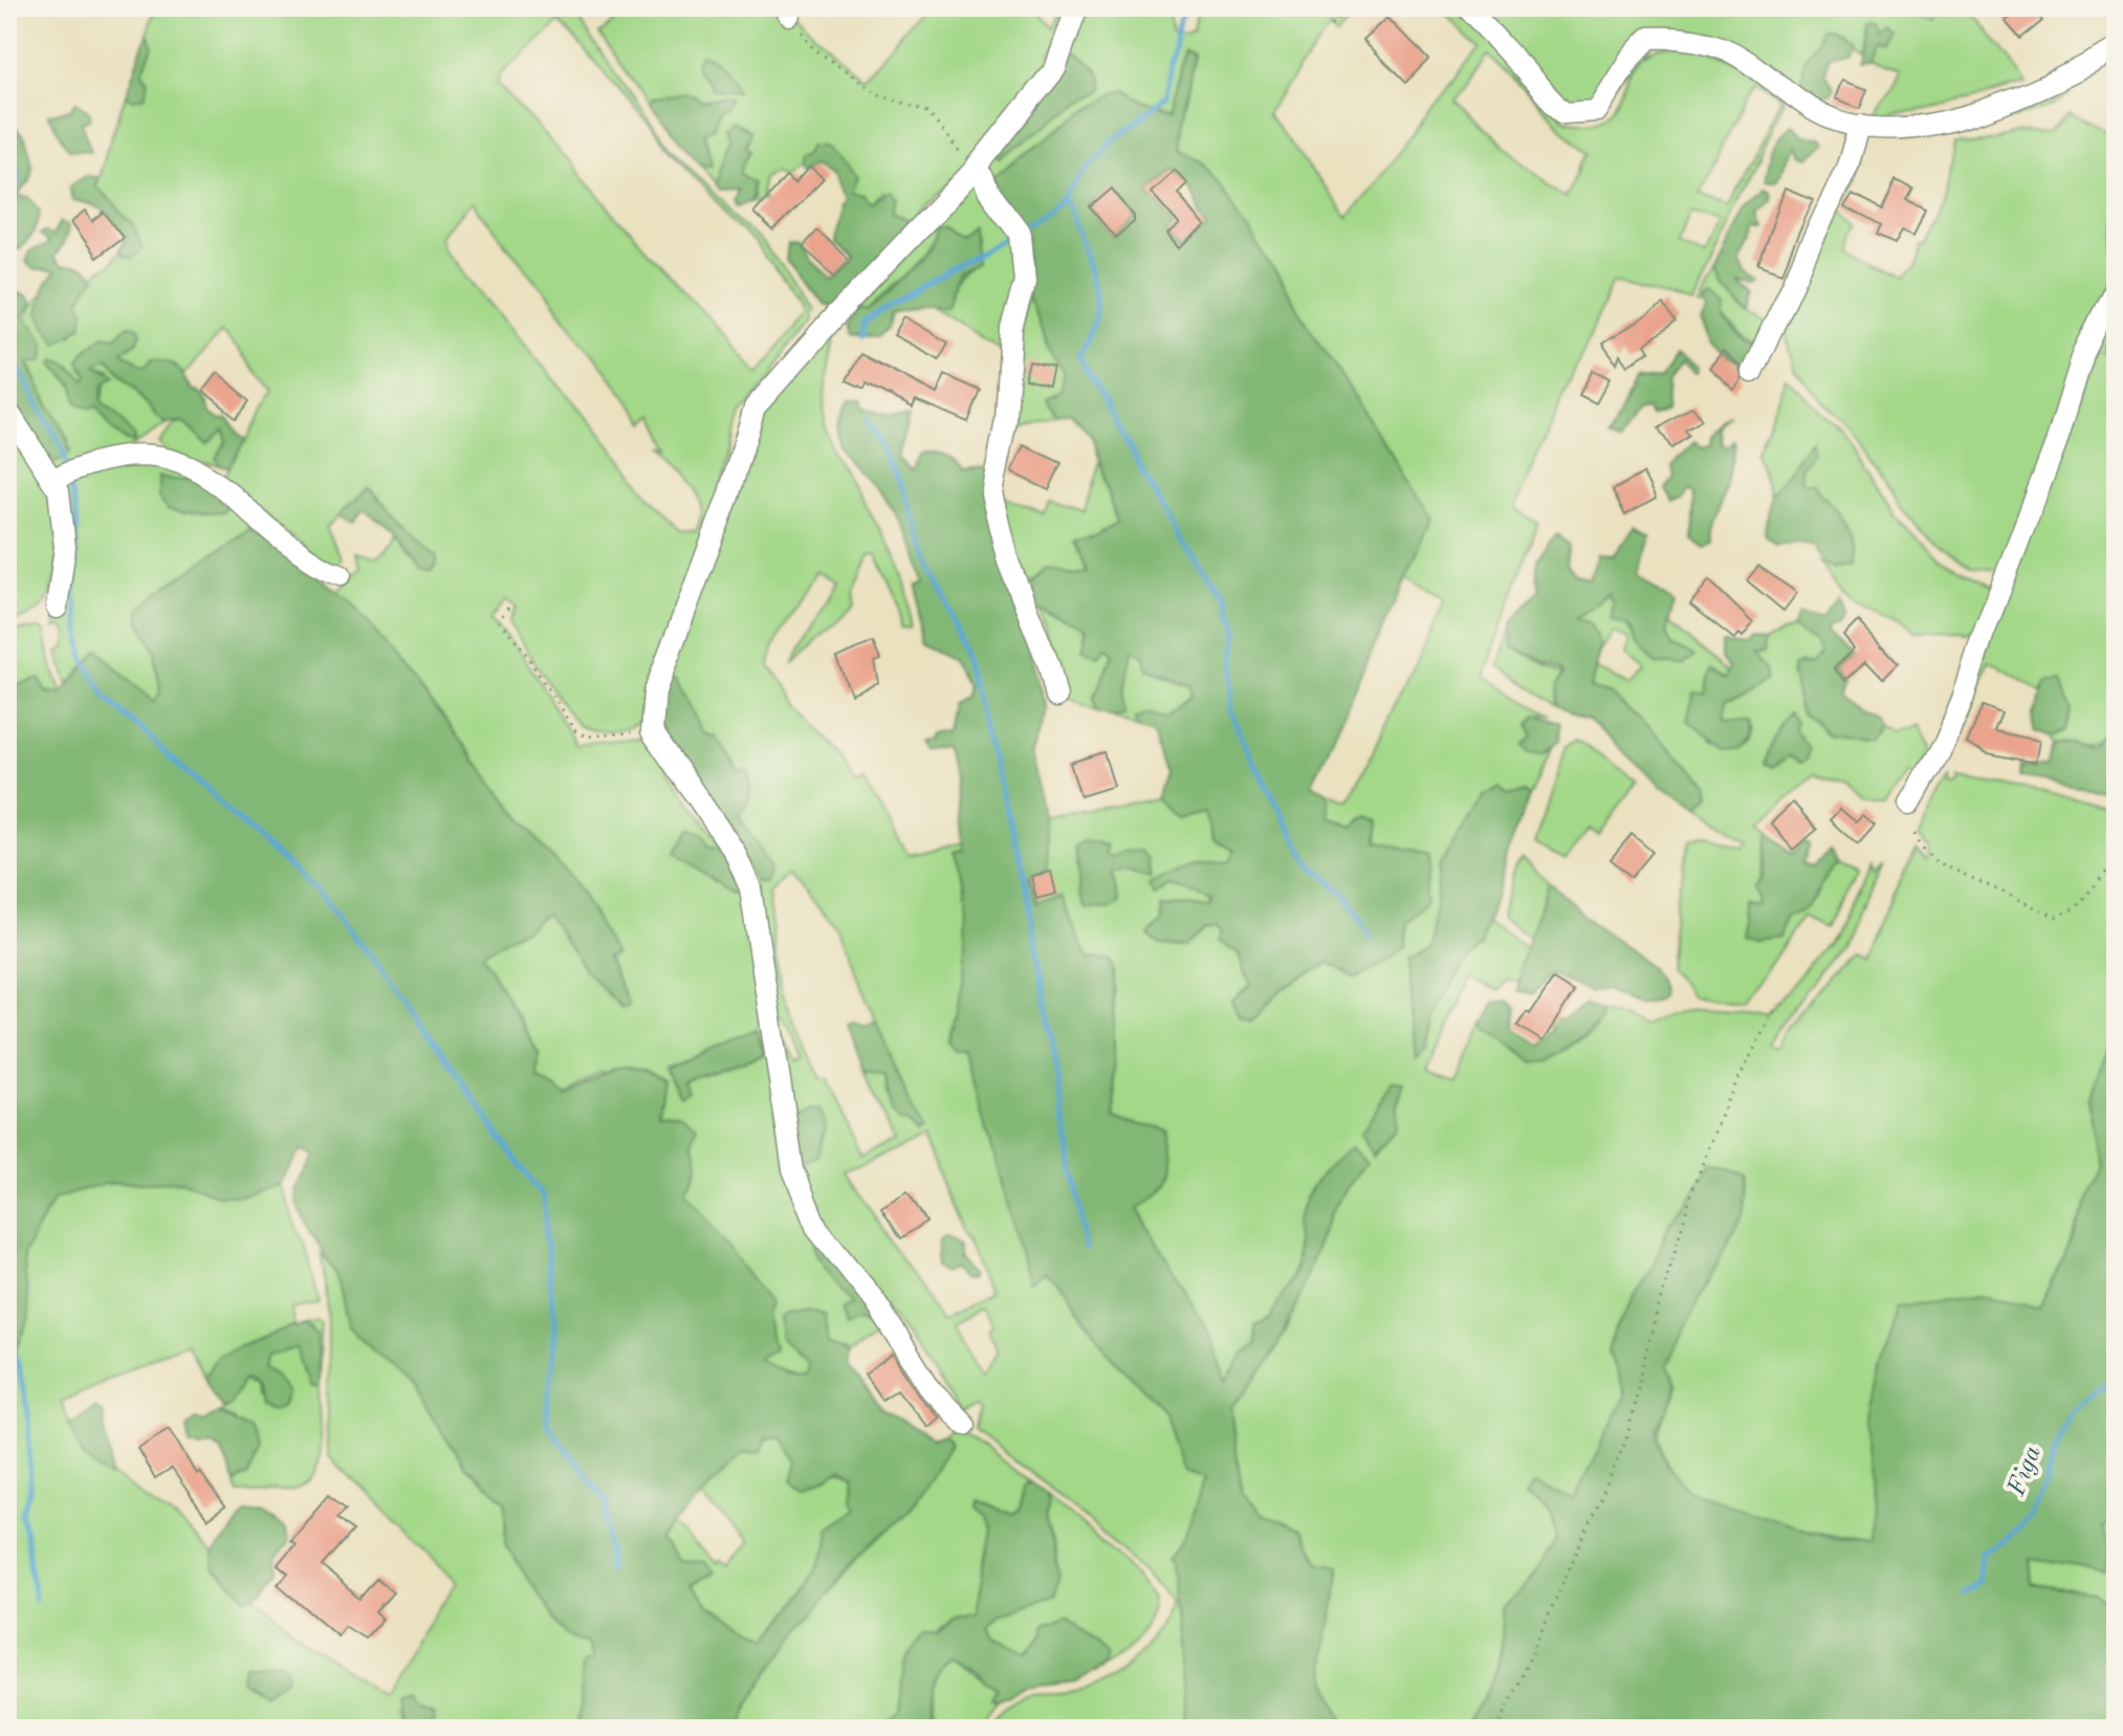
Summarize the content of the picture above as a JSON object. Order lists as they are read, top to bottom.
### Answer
{
  "water": ["Figa"]
}
